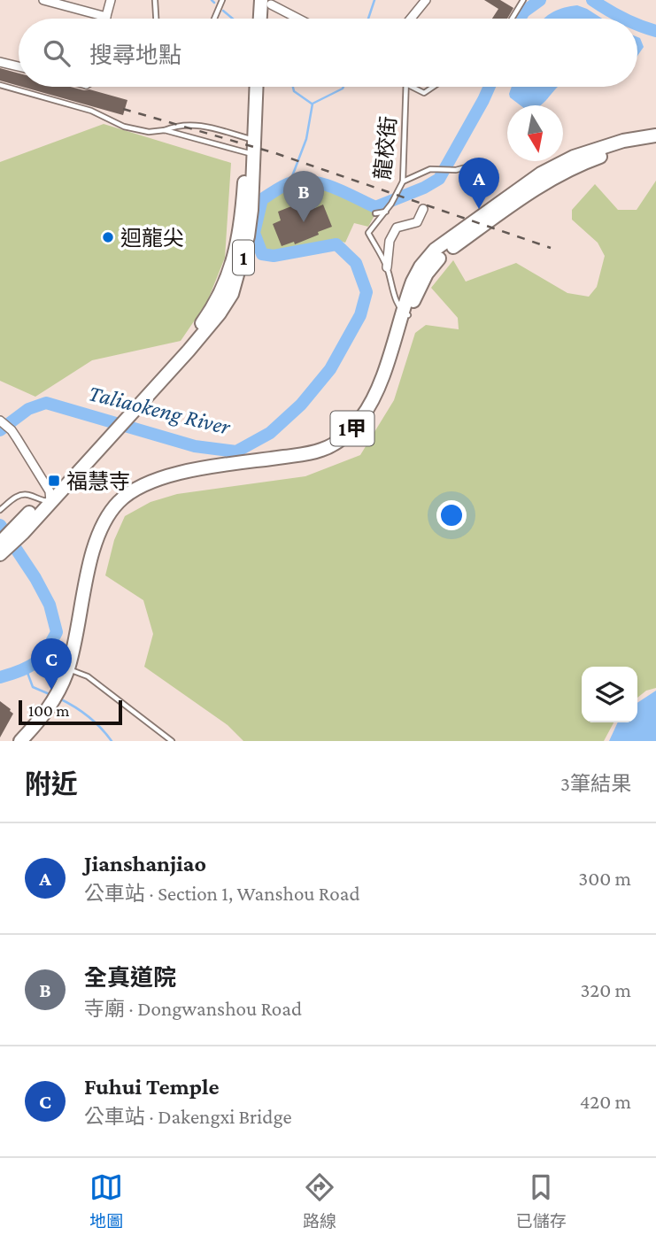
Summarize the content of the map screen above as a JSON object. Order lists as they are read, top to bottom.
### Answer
{
  "streets": {
    "main road": ["1", "1甲"],
    "lane": ["龍校街"]
  },
  "crossings": [
    ["龍校街", "1甲"]
  ],
  "water": ["Taliaokeng River"],
  "places": {
    "other": ["迴龍尖"],
    "transit": ["福慧寺"]
  },
  "scale_bar": "100 m",
  "north": "bottom",
  "page": {
    "search": "搜尋地點",
    "pins": ["A", "B", "C"],
    "scale": "100 m",
    "heading": ["附近", "3筆結果"],
    "list": [
      {
        "mark": "A",
        "name": "Jianshanjiao",
        "note": "公車站 · Section 1, Wanshou Road",
        "value": "300 m"
      },
      {
        "mark": "B",
        "name": "全真道院",
        "note": "寺廟 · Dongwanshou Road",
        "value": "320 m"
      },
      {
        "mark": "C",
        "name": "Fuhui Temple",
        "note": "公車站 · Dakengxi Bridge",
        "value": "420 m"
      }
    ],
    "nav": ["地圖", "路線", "已儲存"]
  }
}
